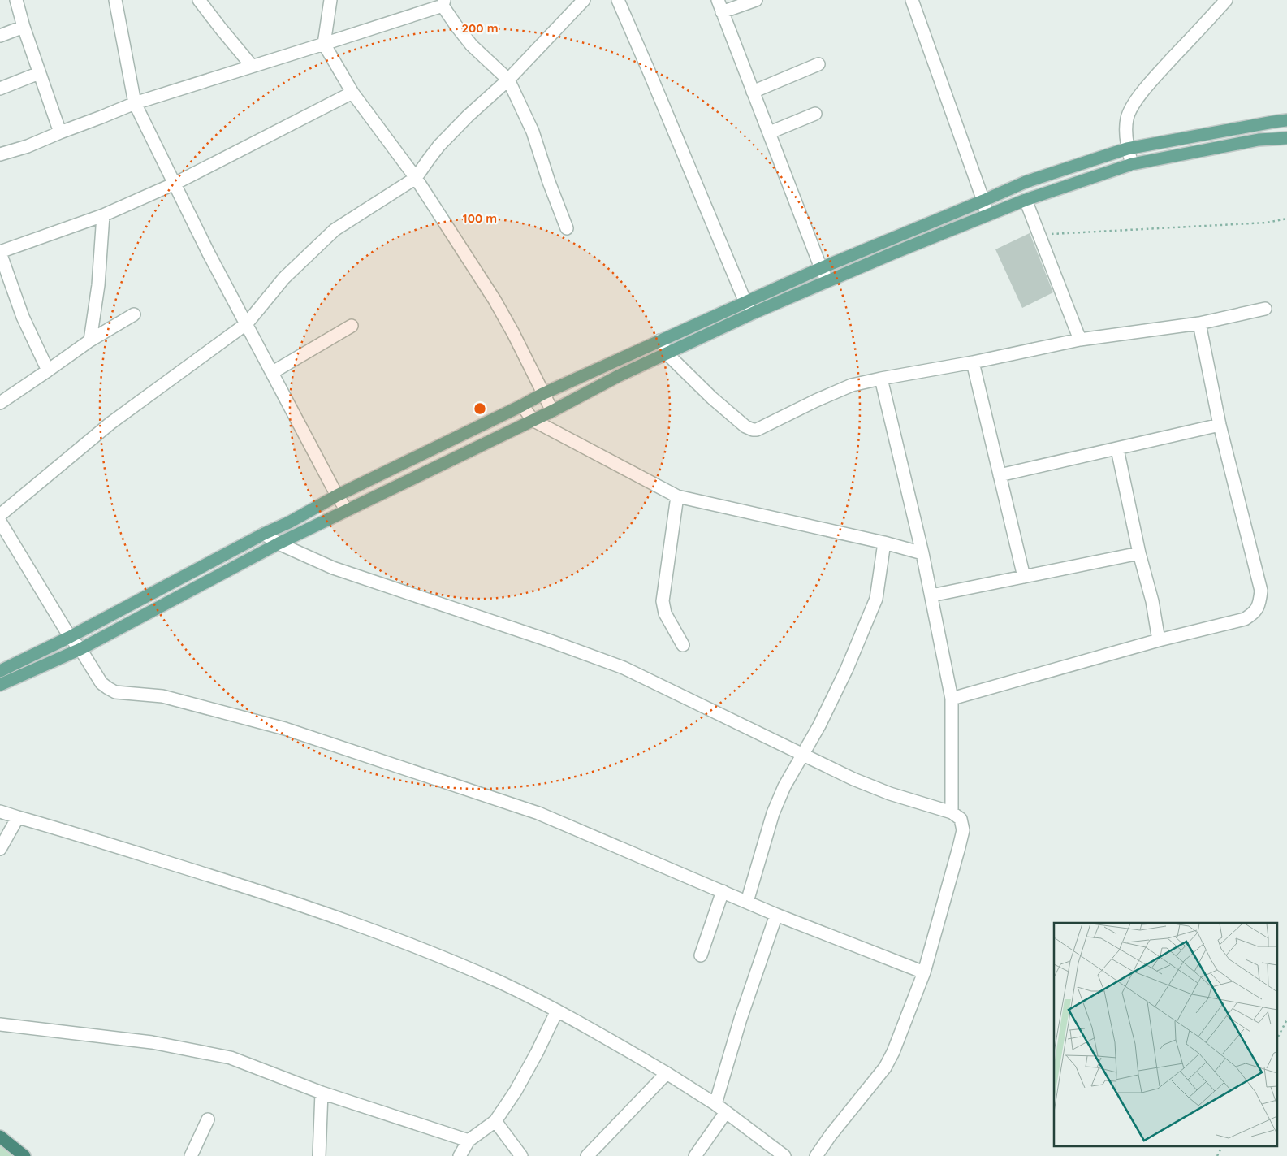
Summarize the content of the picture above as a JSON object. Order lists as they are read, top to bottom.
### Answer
{
  "rings": ["200 m", "100 m"]
}
